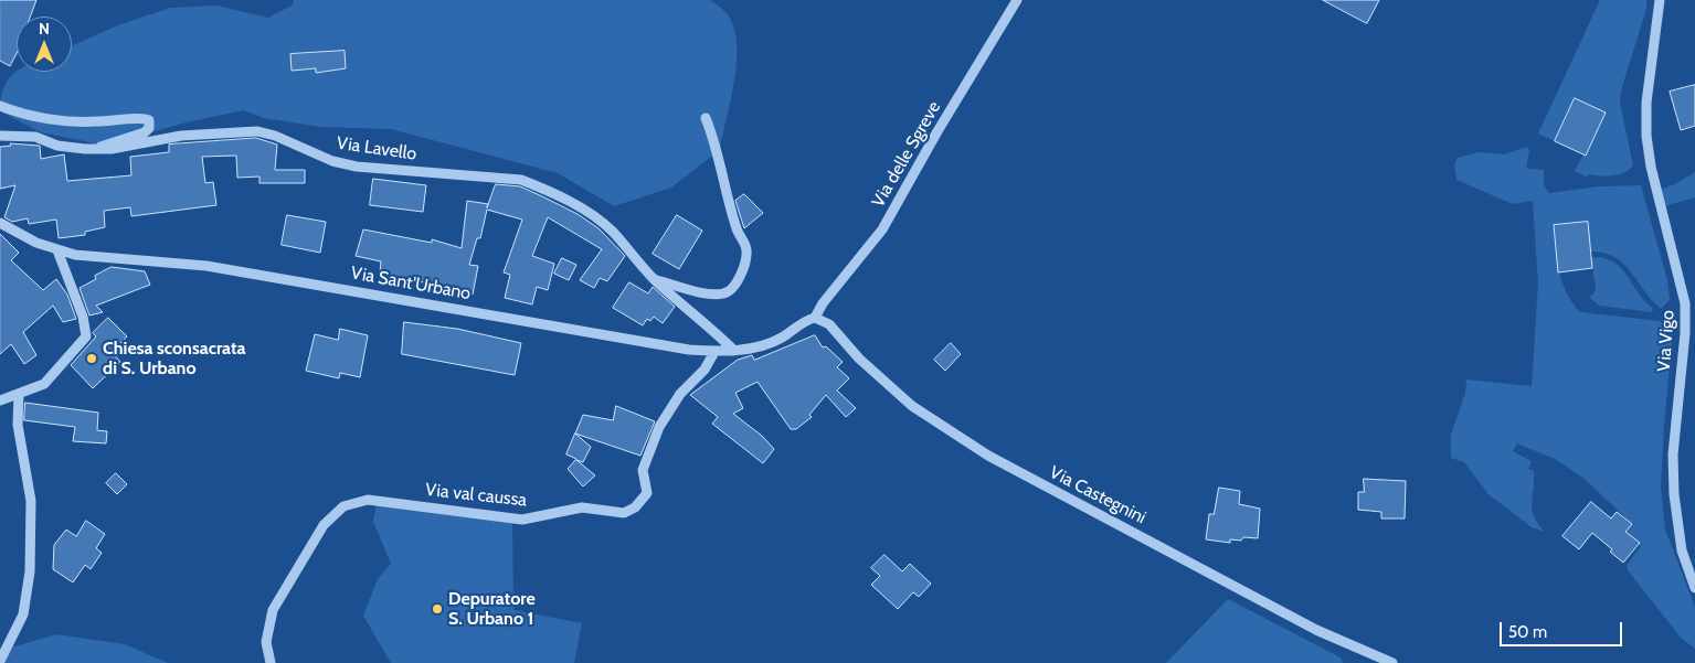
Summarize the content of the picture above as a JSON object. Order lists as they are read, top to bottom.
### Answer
{
  "streets": {
    "street": [
      "Via Lavello",
      "Via delle Sgreve",
      "Via Sant'Urbano",
      "Via Vigo",
      "Via val caussa",
      "Via Castegnini"
    ]
  },
  "crossings": [
    ["Via Lavello", "Via Sant'Urbano"],
    ["Via delle Sgreve", "Via Sant'Urbano"],
    ["Via delle Sgreve", "Via Castegnini"],
    ["Via Sant'Urbano", "Via val caussa"],
    ["Via Sant'Urbano", "Via Castegnini"]
  ],
  "places": ["Chiesa sconsacrata di S. Urbano", "Depuratore S. Urbano 1"],
  "scale_bar": "50 m",
  "north": "top"
}
